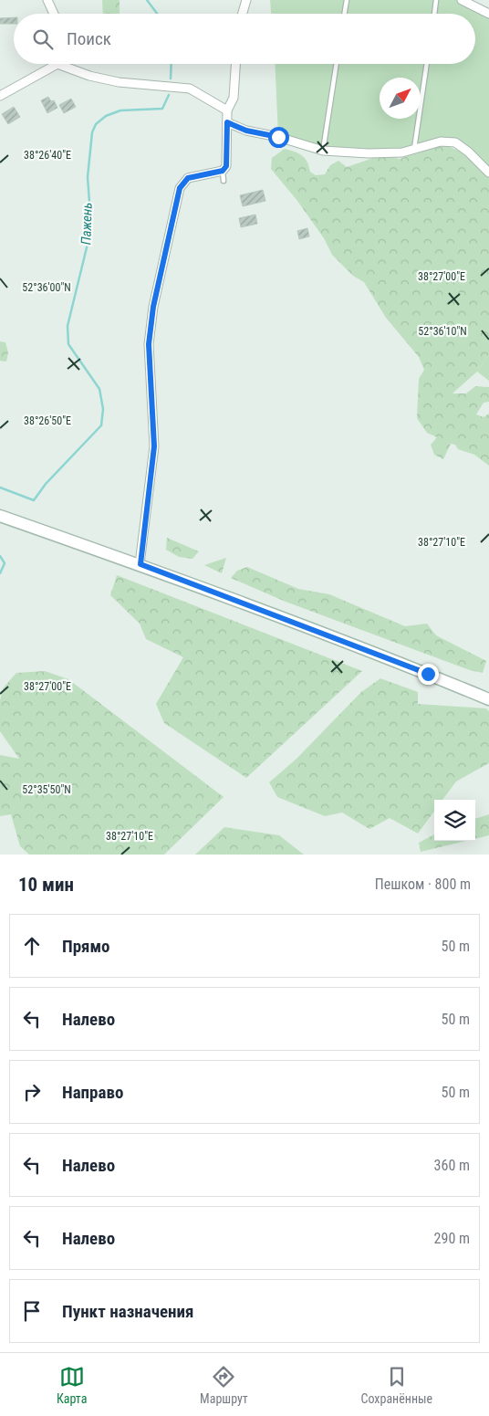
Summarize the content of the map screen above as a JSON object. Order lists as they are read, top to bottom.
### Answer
{
  "water": ["Пажень"],
  "north": "top right",
  "page": {
    "search": "Поиск",
    "heading": ["10 мин", "Пешком · 800 m"],
    "list": [
      ["Прямо", "50 m"],
      ["Налево", "50 m"],
      ["Направо", "50 m"],
      ["Налево", "360 m"],
      ["Налево", "290 m"],
      "Пункт назначения"
    ],
    "nav": ["Карта", "Маршрут", "Сохранённые"]
  },
  "coordinates": [
    "38°26'40\"E",
    "38°27'00\"E",
    "52°36'00\"N",
    "52°36'10\"N",
    "38°26'50\"E",
    "38°27'10\"E",
    "52°35'50\"N"
  ]
}
